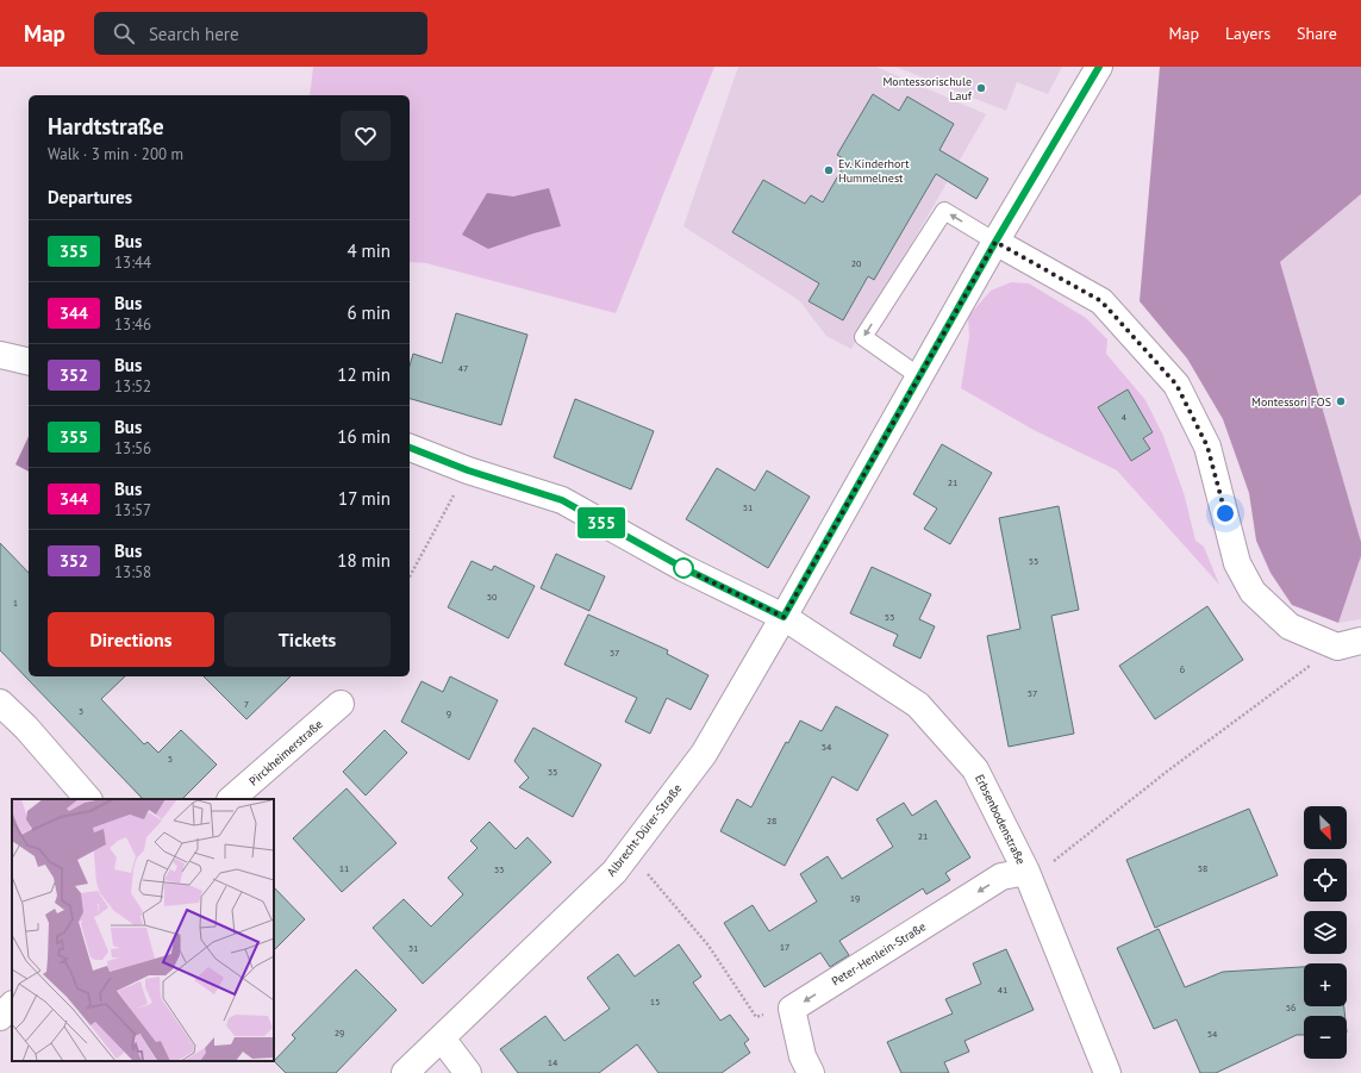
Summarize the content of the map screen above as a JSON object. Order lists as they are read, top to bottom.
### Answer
{
  "streets": {
    "street": [
      "Pirckheimerstraße",
      "Erbsenbodenstraße",
      "Albrecht-Dürer-Straße",
      "Peter-Henlein-Straße"
    ]
  },
  "crossings": [
    ["Erbsenbodenstraße", "Albrecht-Dürer-Straße"],
    ["Erbsenbodenstraße", "Peter-Henlein-Straße"]
  ],
  "one_way": ["Peter-Henlein-Straße"],
  "places": ["Montessorischule Lauf", "Ev. Kinderhort Hummelnest", "Montessori FOS"],
  "lines": ["bus line 355"],
  "house_numbers": [
    "20",
    "47",
    "4",
    "21",
    "51",
    "55",
    "50",
    "1",
    "53",
    "37",
    "6",
    "57",
    "7",
    "3",
    "9",
    "54",
    "5",
    "35",
    "28",
    "21",
    "11",
    "58",
    "33",
    "19",
    "17",
    "31",
    "41",
    "15",
    "56",
    "29",
    "54",
    "14"
  ],
  "north": "bottom right",
  "page": {
    "header": "Map",
    "search": "Search here",
    "nav": ["Map", "Layers", "Share"],
    "on_map": "355",
    "heading": [
      ["Hardtstraße", "Walk · 3 min · 200 m"],
      "Departures"
    ],
    "list": [
      {
        "mark": "355",
        "name": "Bus",
        "note": "13:44",
        "value": "4 min"
      },
      {
        "mark": "344",
        "name": "Bus",
        "note": "13:46",
        "value": "6 min"
      },
      {
        "mark": "352",
        "name": "Bus",
        "note": "13:52",
        "value": "12 min"
      },
      {
        "mark": "355",
        "name": "Bus",
        "note": "13:56",
        "value": "16 min"
      },
      {
        "mark": "344",
        "name": "Bus",
        "note": "13:57",
        "value": "17 min"
      },
      {
        "mark": "352",
        "name": "Bus",
        "note": "13:58",
        "value": "18 min"
      }
    ],
    "buttons": ["Directions", "Tickets"],
    "map_buttons": ["+", "−"]
  }
}
